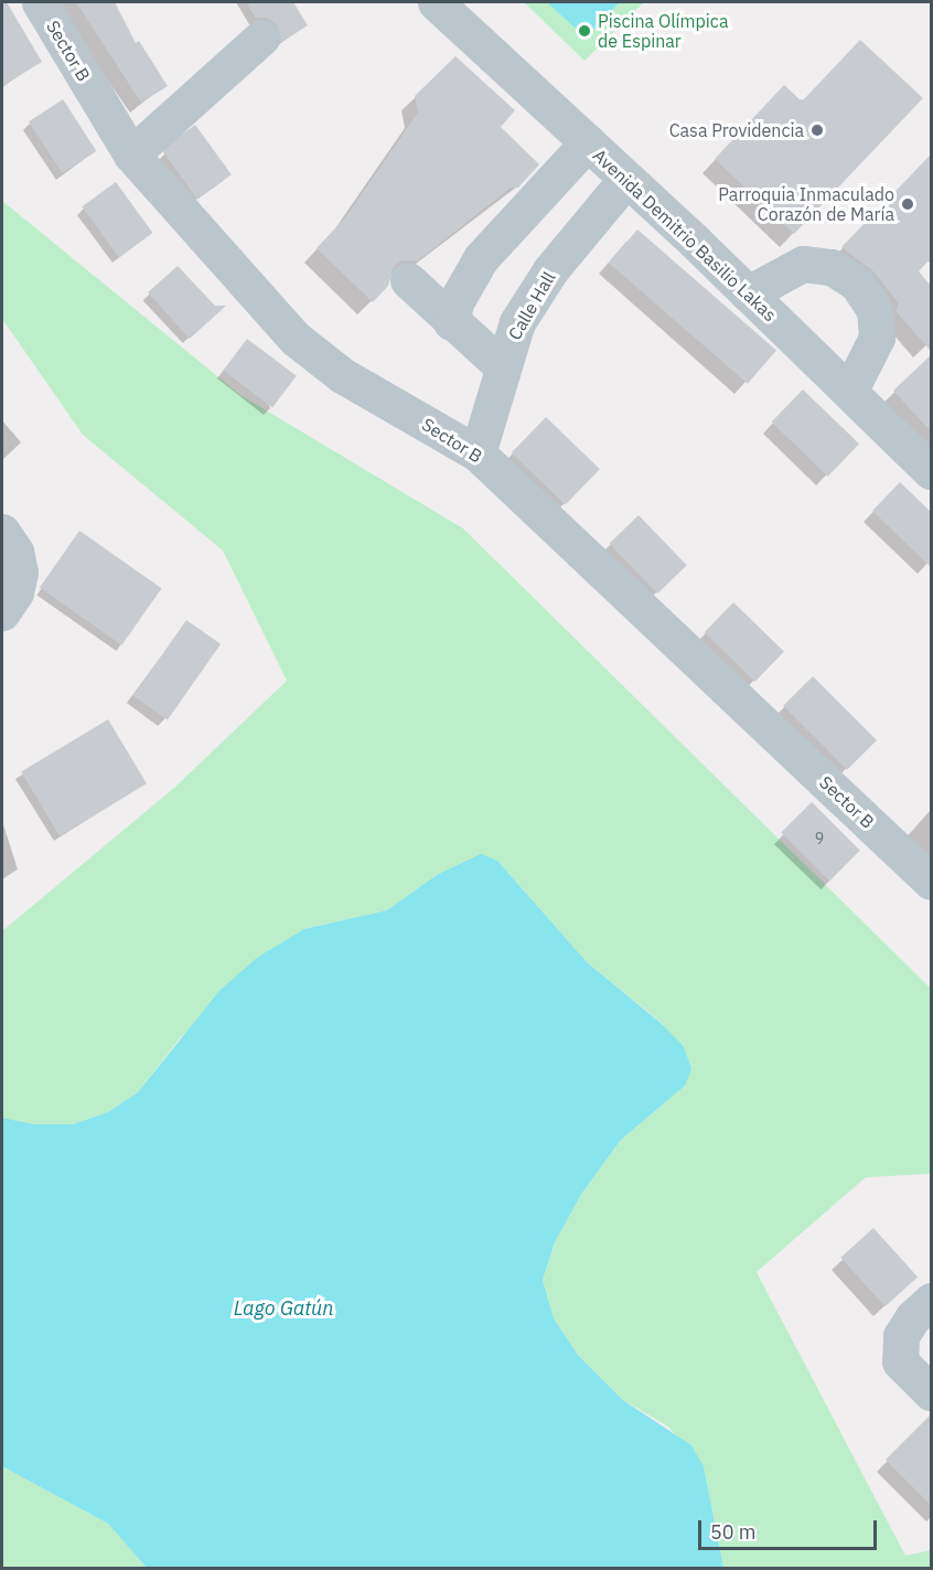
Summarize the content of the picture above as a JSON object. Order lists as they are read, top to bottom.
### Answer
{
  "streets": {
    "street": ["Sector B", "Avenida Demitrio Basilio Lakas", "Calle Hall"]
  },
  "crossings": [
    ["Sector B", "Calle Hall"],
    ["Avenida Demitrio Basilio Lakas", "Calle Hall"]
  ],
  "water": ["Lago Gatún"],
  "places": ["Piscina Olímpica de Espinar", "Casa Providencia", "Parroquia Inmaculado Corazón de María"],
  "house_numbers": ["9"],
  "scale_bar": "50 m"
}
